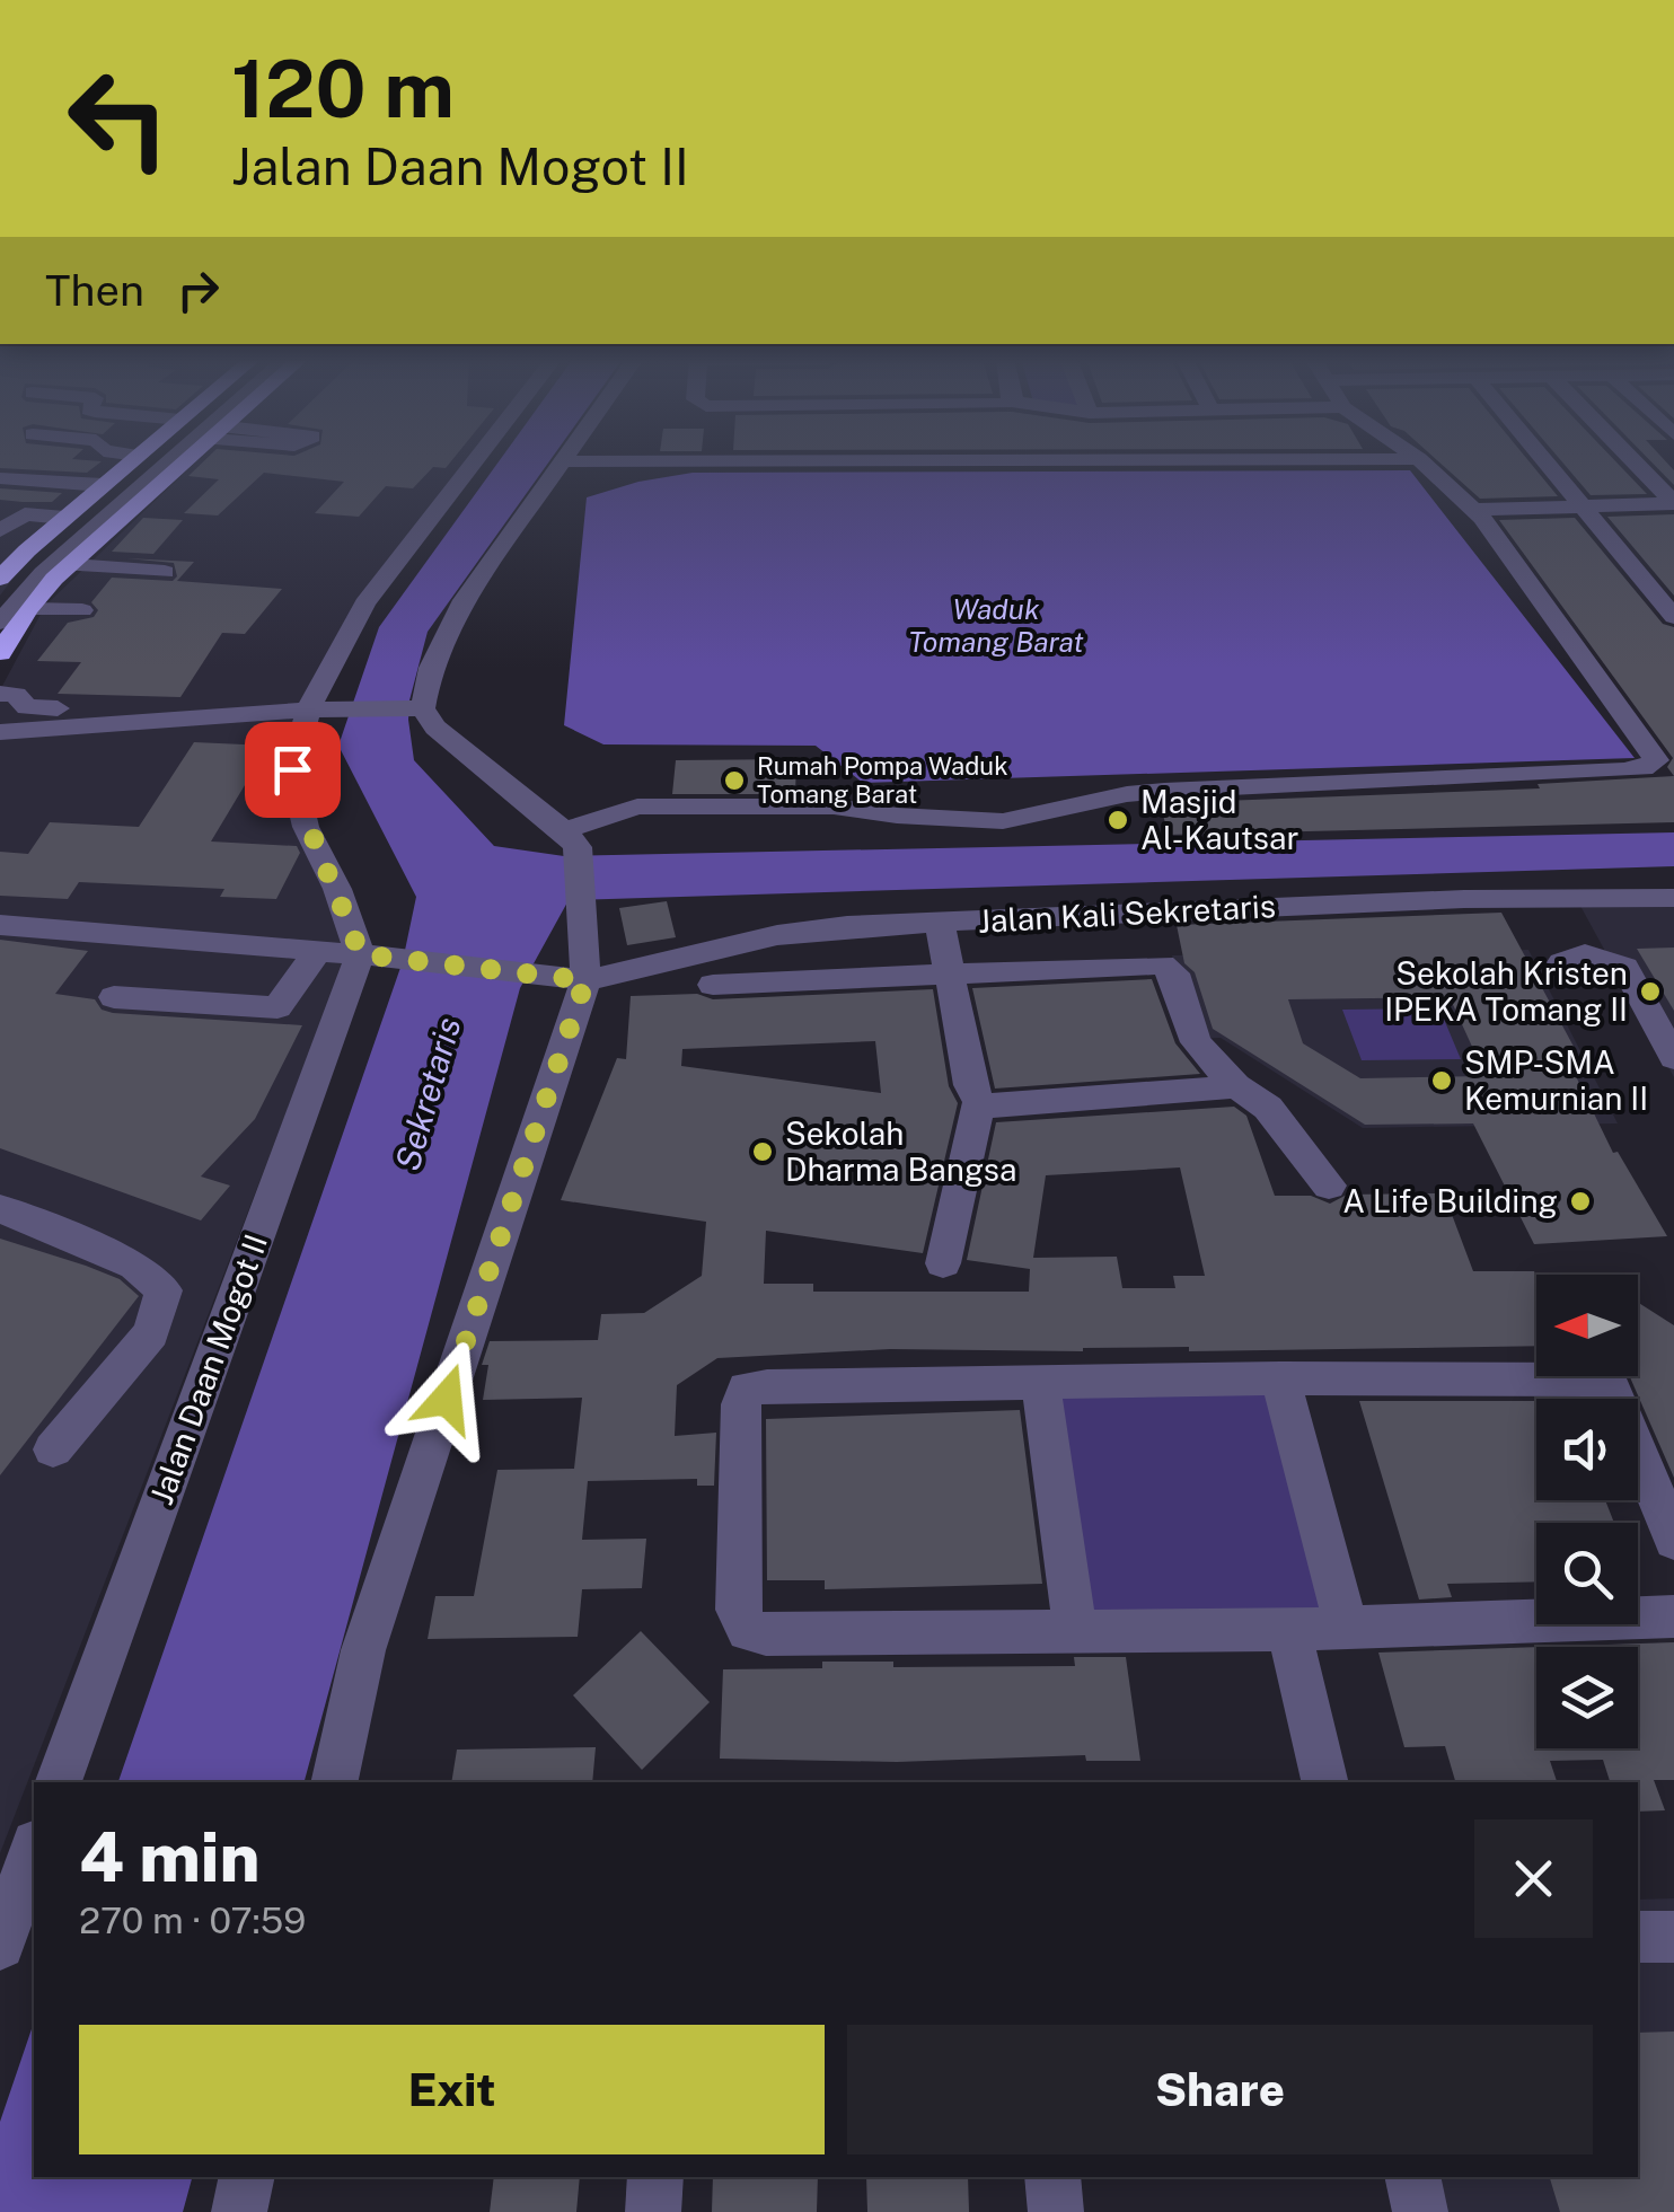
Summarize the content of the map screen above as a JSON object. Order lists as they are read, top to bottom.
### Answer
{
  "streets": {
    "street": ["Jalan Kali Sekretaris", "Jalan Daan Mogot II"]
  },
  "water": ["Waduk Tomang Barat", "Sekretaris"],
  "places": [
    "Rumah Pompa Waduk Tomang Barat",
    "Masjid Al-Kautsar",
    "Sekolah Kristen IPEKA Tomang II",
    "SMP-SMA Kemurnian II",
    "Sekolah Dharma Bangsa",
    "A Life Building"
  ],
  "north": "left",
  "page": {
    "turn": ["120 m", "Jalan Daan Mogot II"],
    "then": "Then",
    "heading": ["4 min", "270 m · 07:59"],
    "buttons": ["Exit", "Share"]
  }
}
